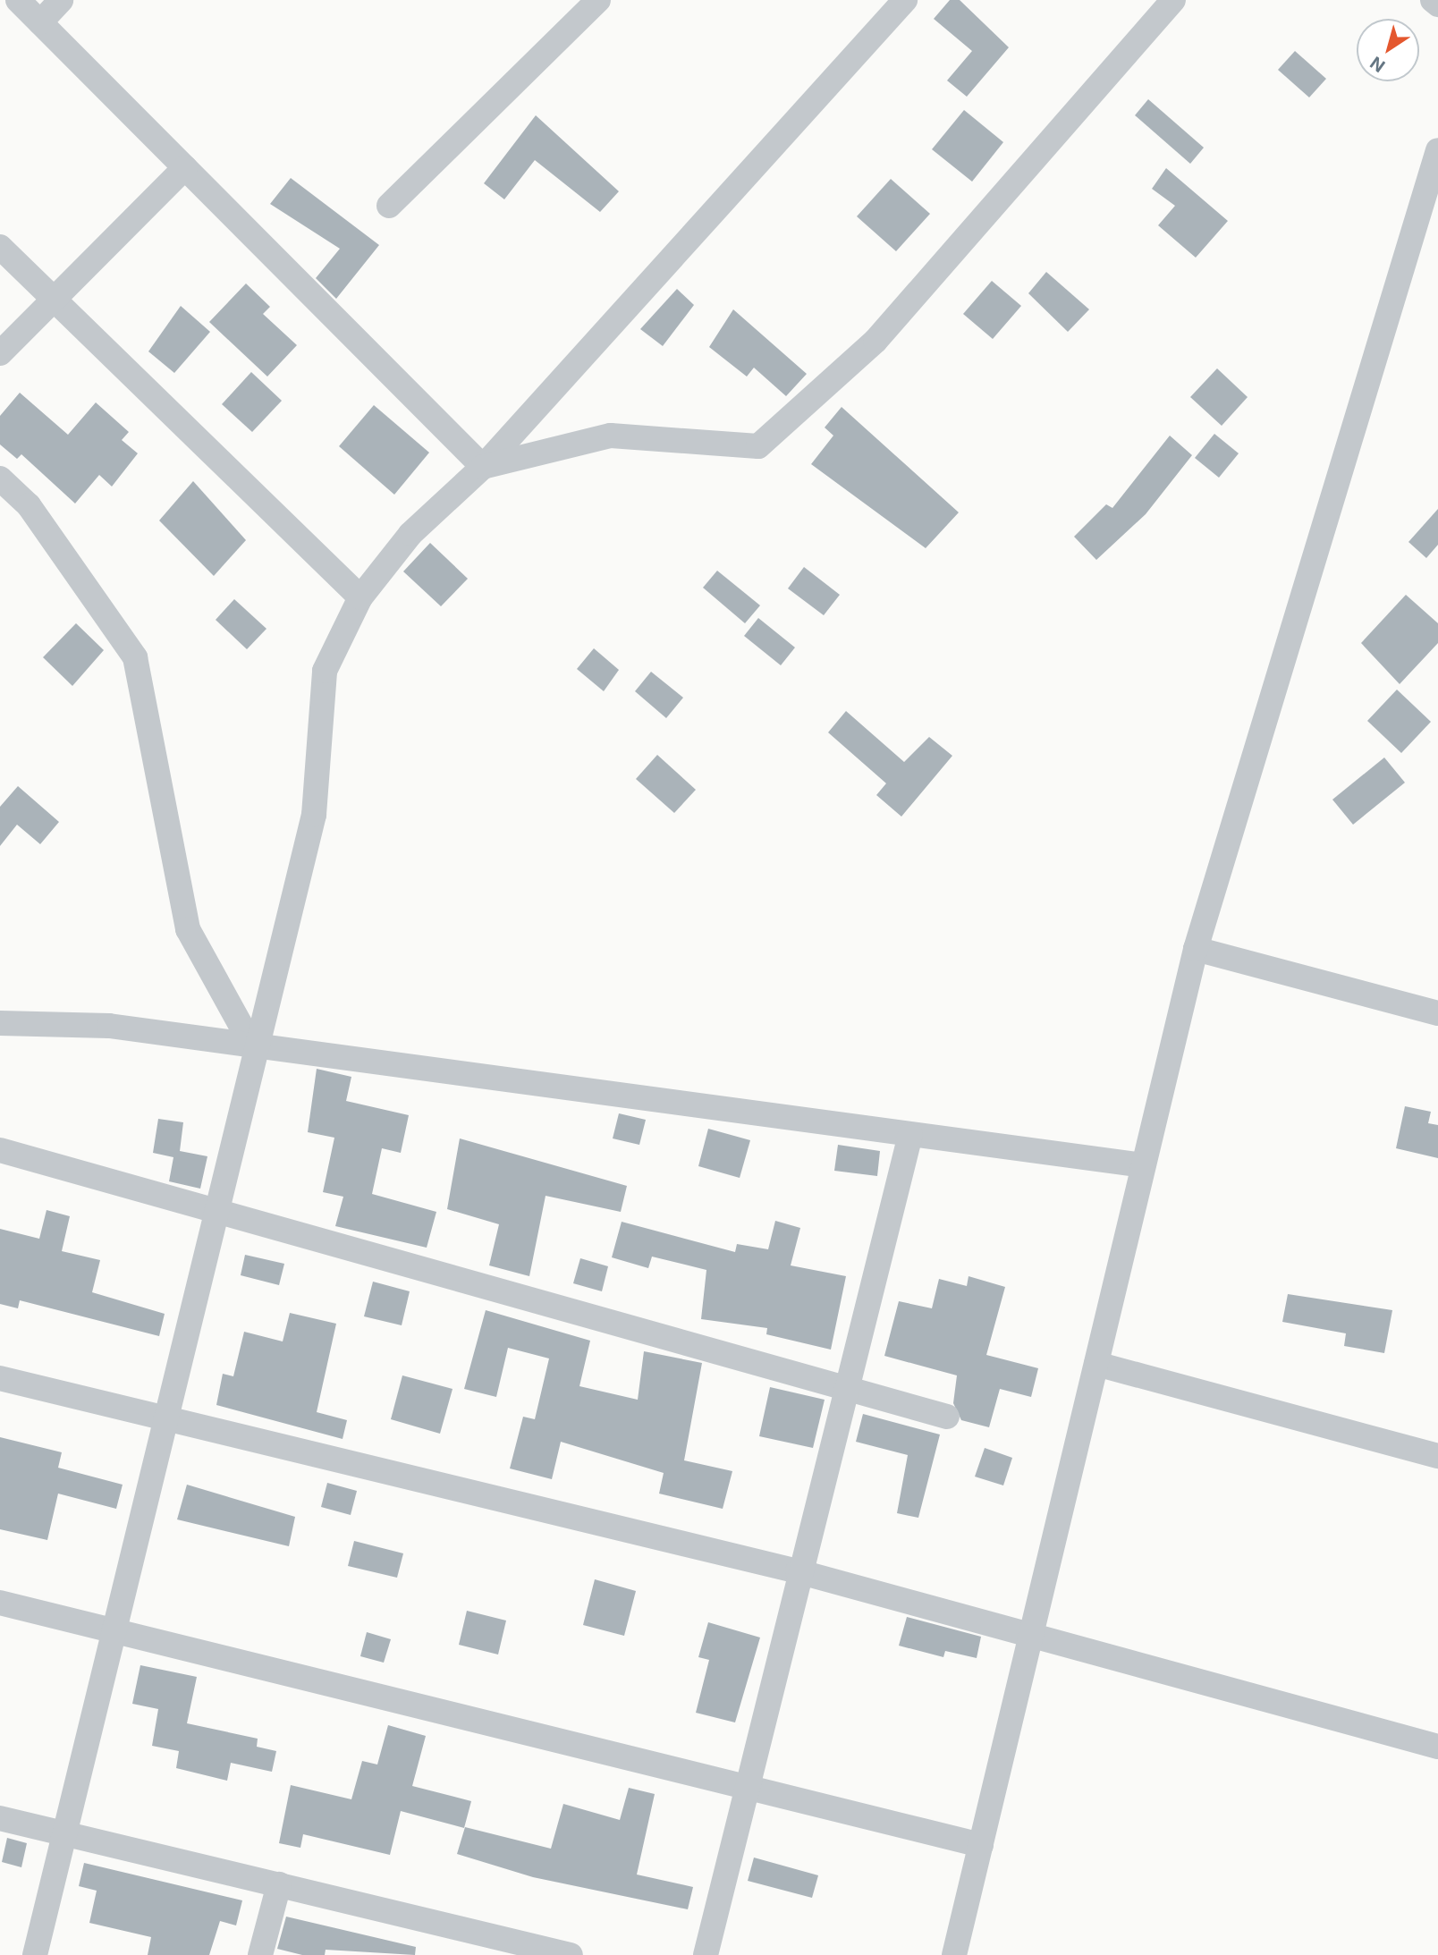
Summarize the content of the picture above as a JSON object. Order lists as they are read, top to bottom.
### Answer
{
  "north": "bottom left"
}
